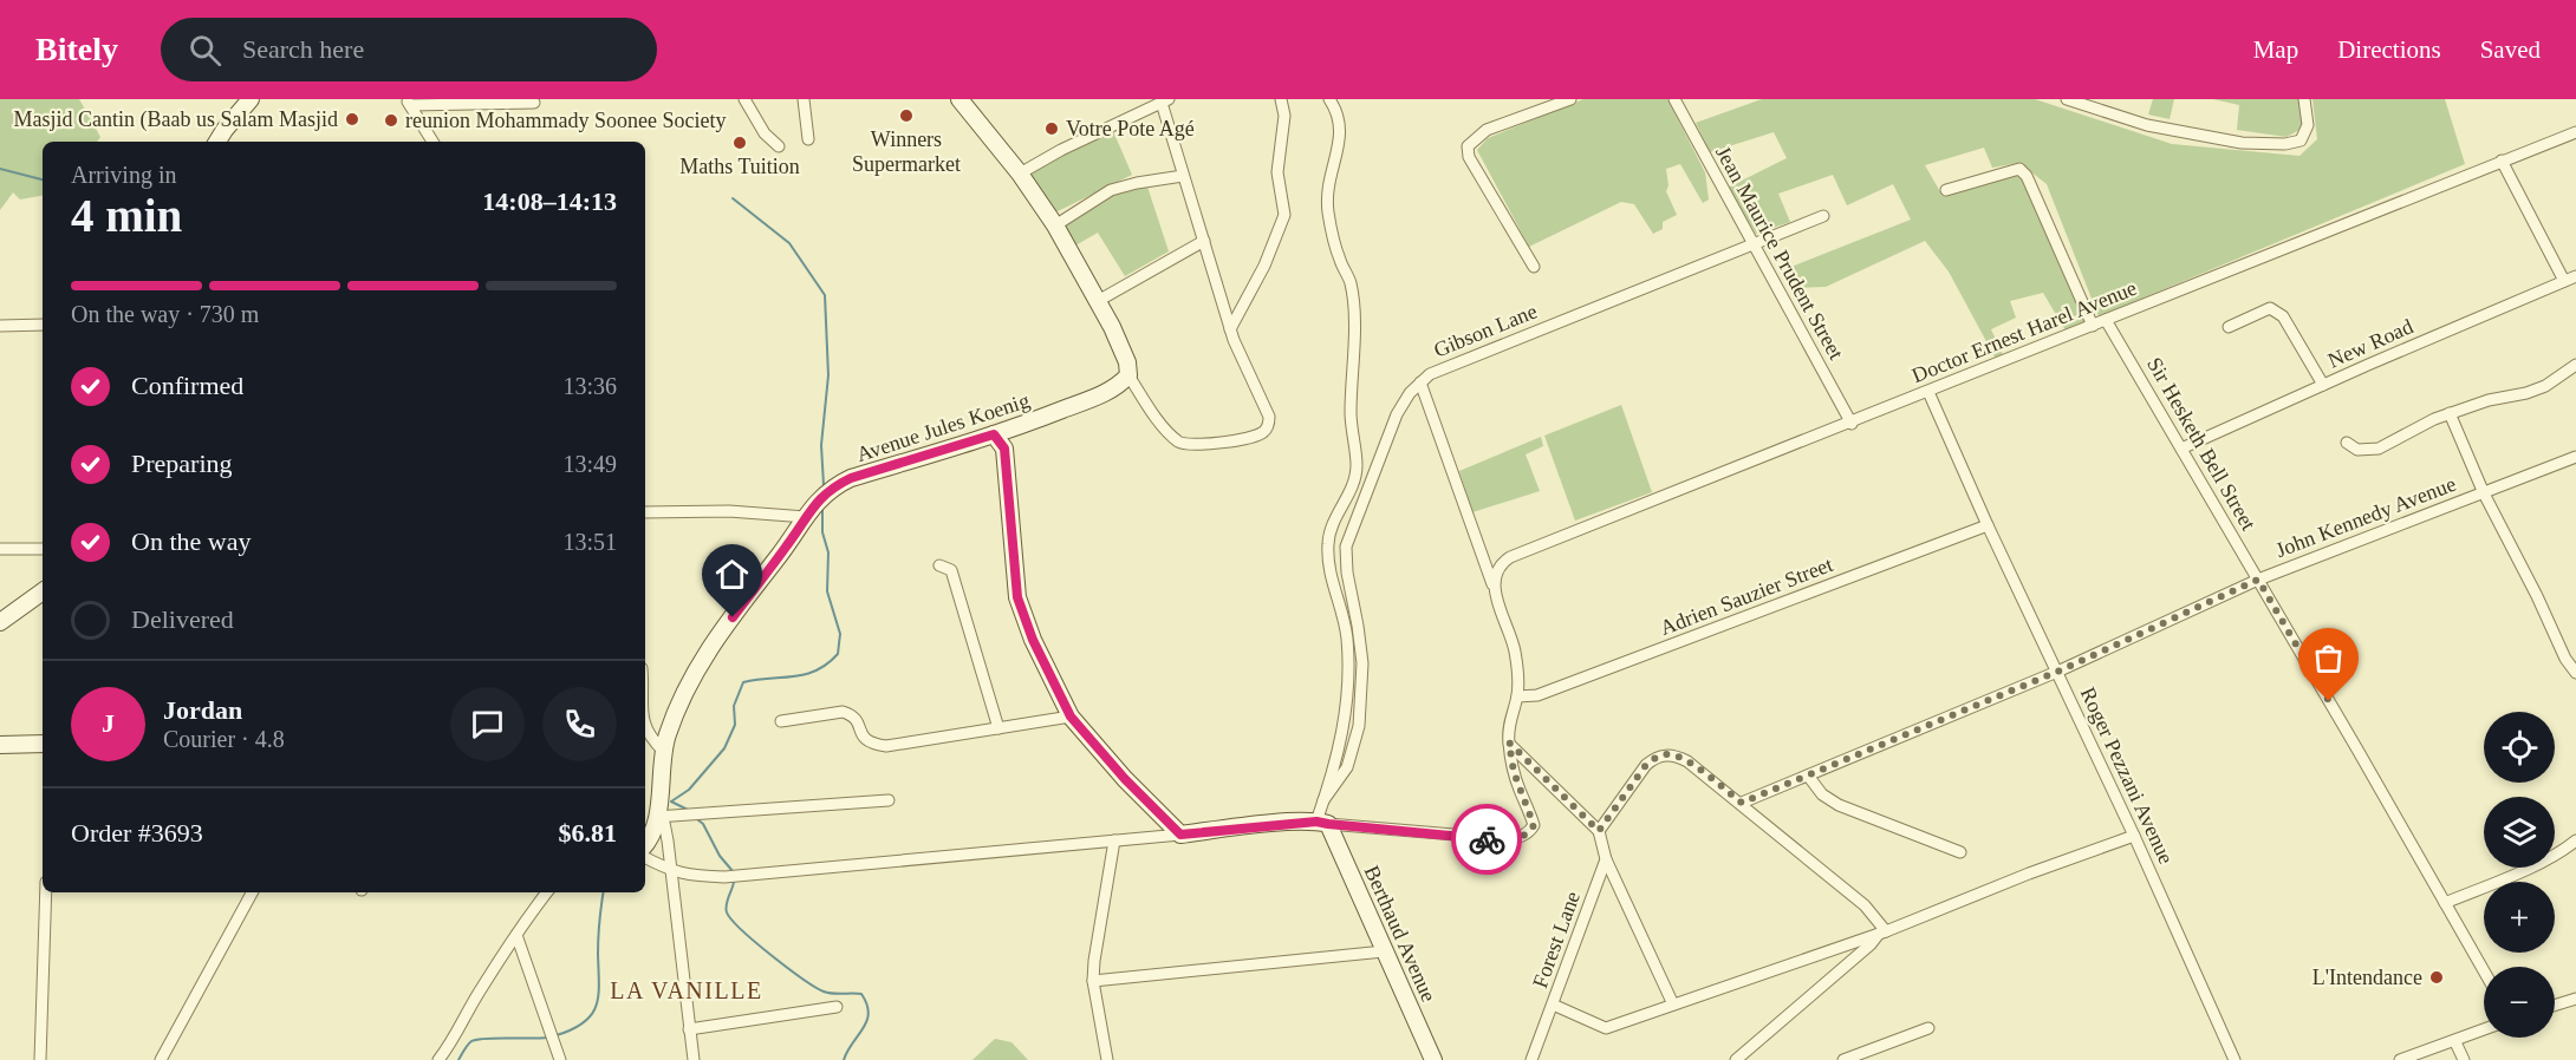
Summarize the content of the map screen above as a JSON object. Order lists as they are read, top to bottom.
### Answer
{
  "streets": {
    "street": [
      "Jean Maurice Prudent Street",
      "Gibson Lane",
      "Doctor Ernest Harel Avenue",
      "New Road",
      "Avenue Jules Koenig",
      "Sir Hesketh Bell Street",
      "John Kennedy Avenue",
      "Adrien Sauzier Street",
      "Roger Pezzani Avenue",
      "Berthaud Avenue",
      "Forest Lane"
    ]
  },
  "crossings": [
    ["Jean Maurice Prudent Street", "Gibson Lane"],
    ["Jean Maurice Prudent Street", "Doctor Ernest Harel Avenue"],
    ["Doctor Ernest Harel Avenue", "Sir Hesketh Bell Street"],
    ["Doctor Ernest Harel Avenue", "Roger Pezzani Avenue"],
    ["New Road", "Sir Hesketh Bell Street"],
    ["Sir Hesketh Bell Street", "John Kennedy Avenue"],
    ["John Kennedy Avenue", "Roger Pezzani Avenue"],
    ["Adrien Sauzier Street", "Roger Pezzani Avenue"]
  ],
  "districts": ["LA VANILLE"],
  "places": [
    "Winners Supermarket",
    "Masjid Cantin (Baab us Salam Masjid",
    "reunion Mohammady Soonee Society",
    "Votre Pote Agé",
    "Maths Tuition",
    "L'Intendance"
  ],
  "page": {
    "header": "Bitely",
    "search": "Search here",
    "nav": ["Map", "Directions", "Saved"],
    "heading": ["4 min", "Arriving in", "14:08–14:13"],
    "panel": [
      "Jordan",
      "Courier · 4.8",
      "Order #3693",
      "$6.81"
    ],
    "bar": "On the way · 730 m",
    "list": [
      ["Confirmed", "13:36"],
      ["Preparing", "13:49"],
      ["On the way", "13:51"],
      "Delivered"
    ],
    "round": "J",
    "map_buttons": ["+", "−"]
  }
}
